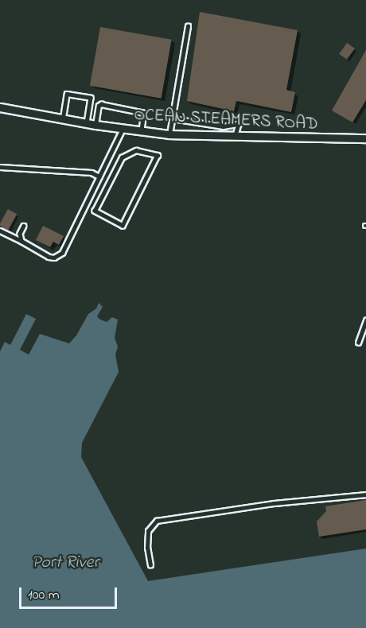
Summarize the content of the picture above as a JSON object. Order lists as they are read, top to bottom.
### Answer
{
  "streets": {
    "street": ["OCEAN STEAMERS ROAD"]
  },
  "water": ["Port River"],
  "scale_bar": "100 m"
}
